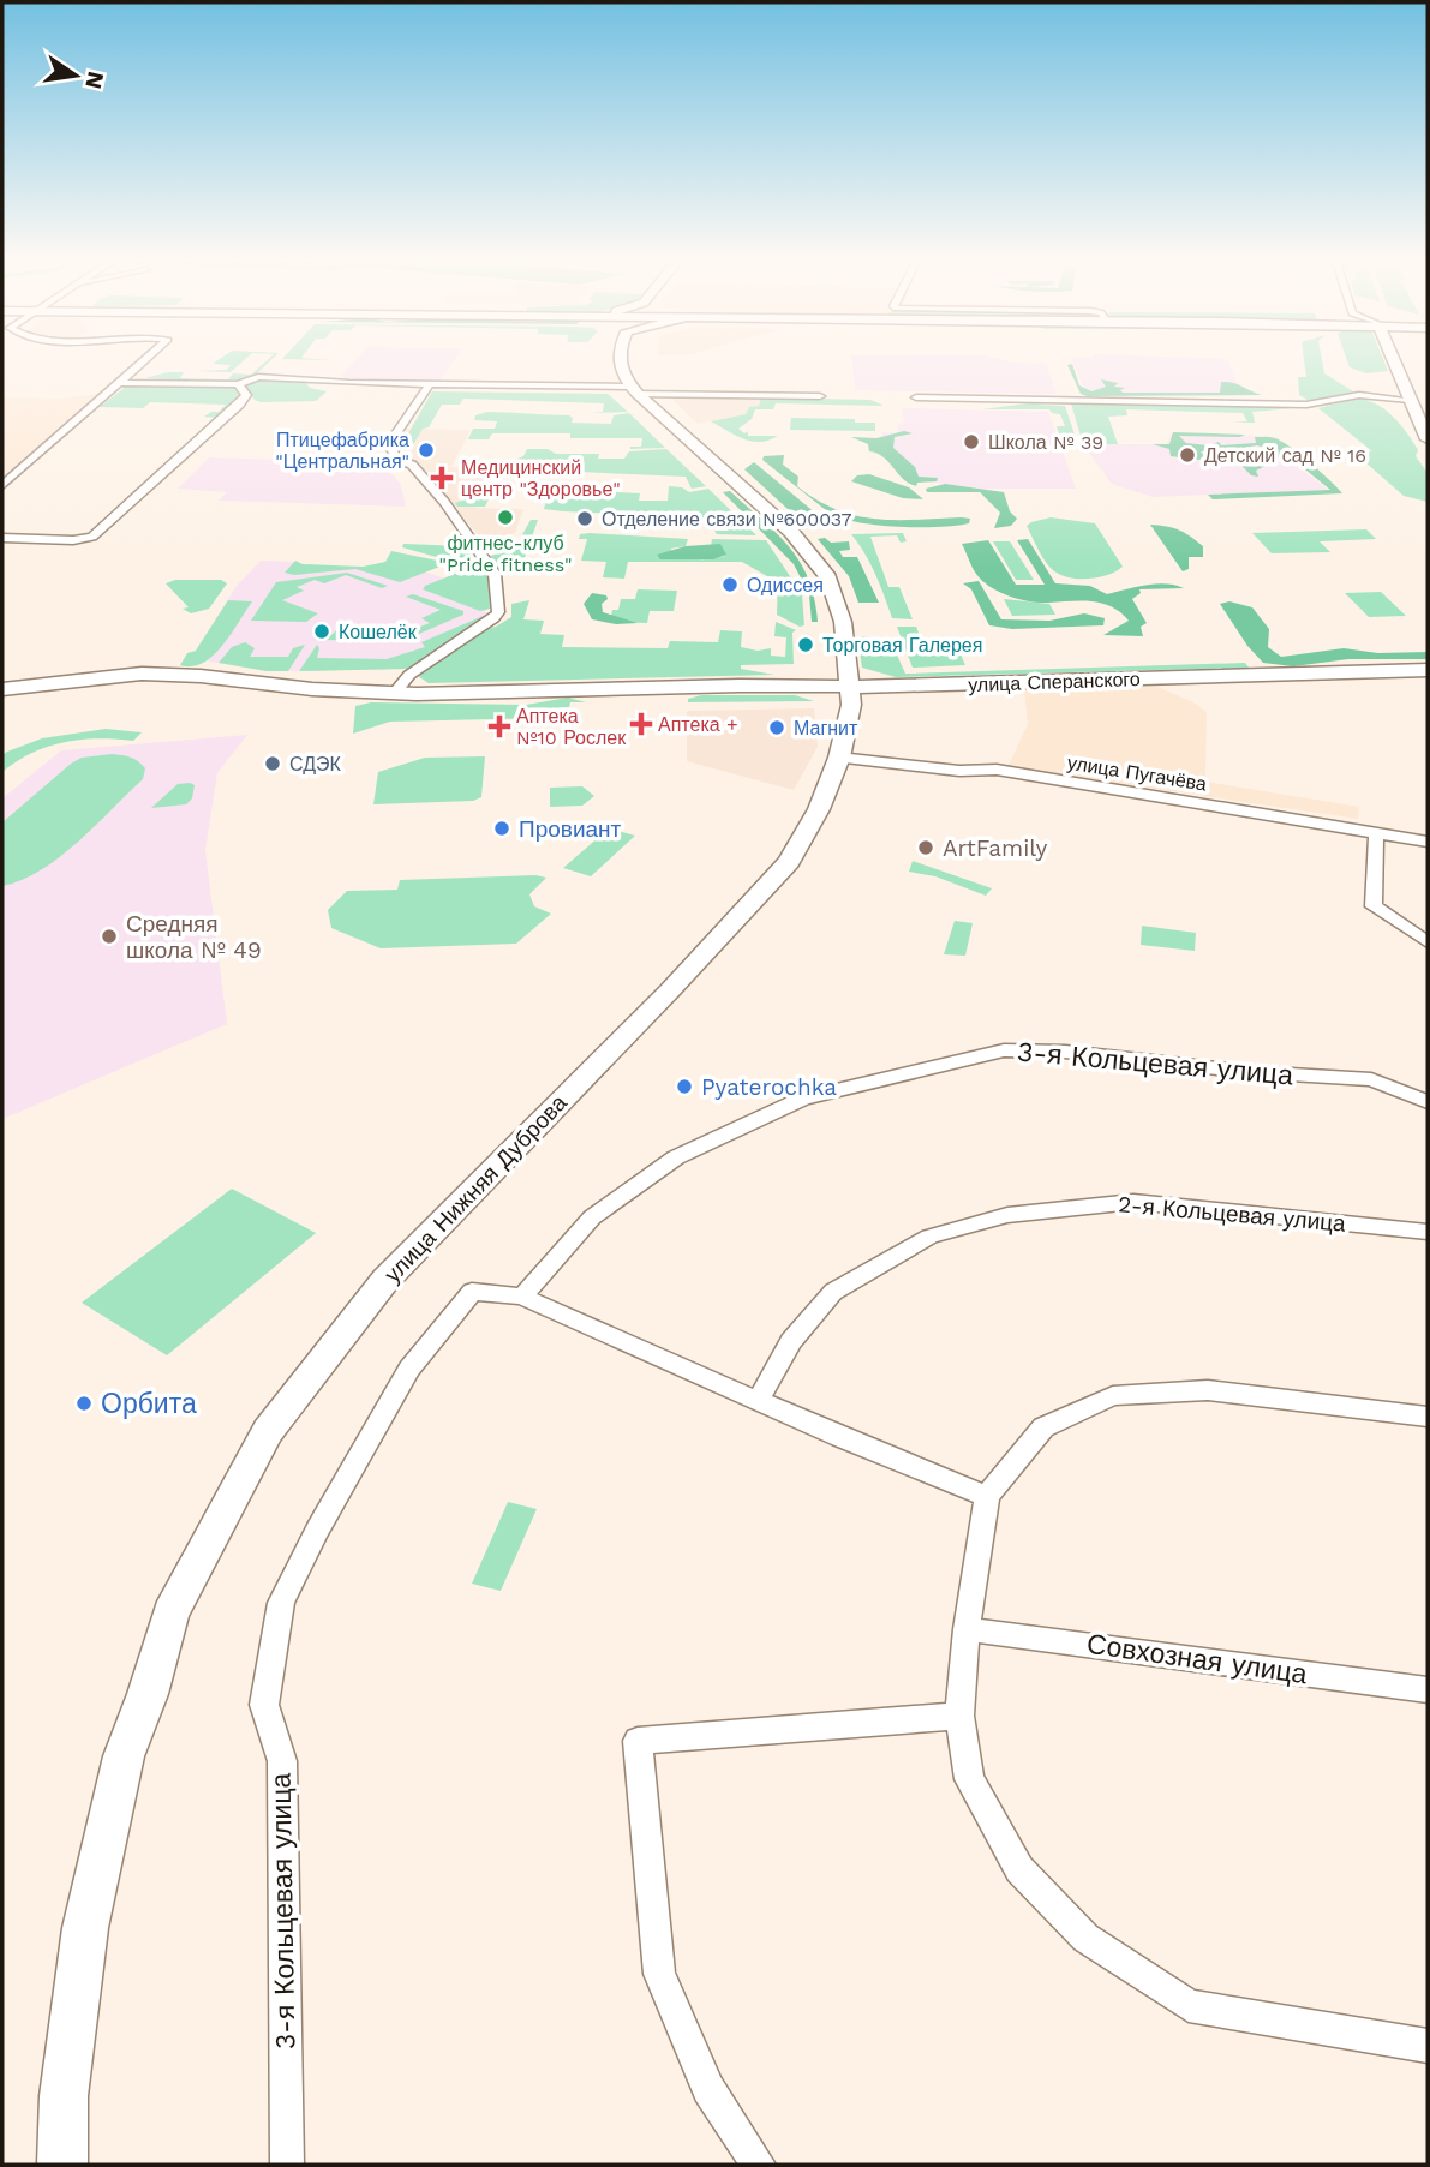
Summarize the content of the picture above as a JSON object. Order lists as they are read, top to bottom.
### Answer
{
  "streets": {
    "street": [
      "улица Сперанского",
      "улица Пугачёва",
      "3-я Кольцевая улица",
      "улица Нижняя Дуброва",
      "2-я Кольцевая улица",
      "Совхозная улица"
    ]
  },
  "crossings": [
    ["улица Сперанского", "улица Нижняя Дуброва"],
    ["улица Пугачёва", "улица Нижняя Дуброва"]
  ],
  "places": {
    "other": [
      "Школа № 39",
      "Птицефабрика \"Центральная\"",
      "Детский сад № 16",
      "фитнес-клуб \"Pride fitness\"",
      "Отделение связи №600037",
      "Одиссея",
      "Кошелёк",
      "Торговая Галерея",
      "Магнит",
      "СДЭК",
      "Провиант",
      "ArtFamily",
      "Средняя школа № 49",
      "Pyaterochka",
      "Орбита"
    ],
    "health": ["Медицинский центр \"Здоровье\"", "Аптека +", "Аптека №10 Рослек"]
  },
  "north": "right"
}
